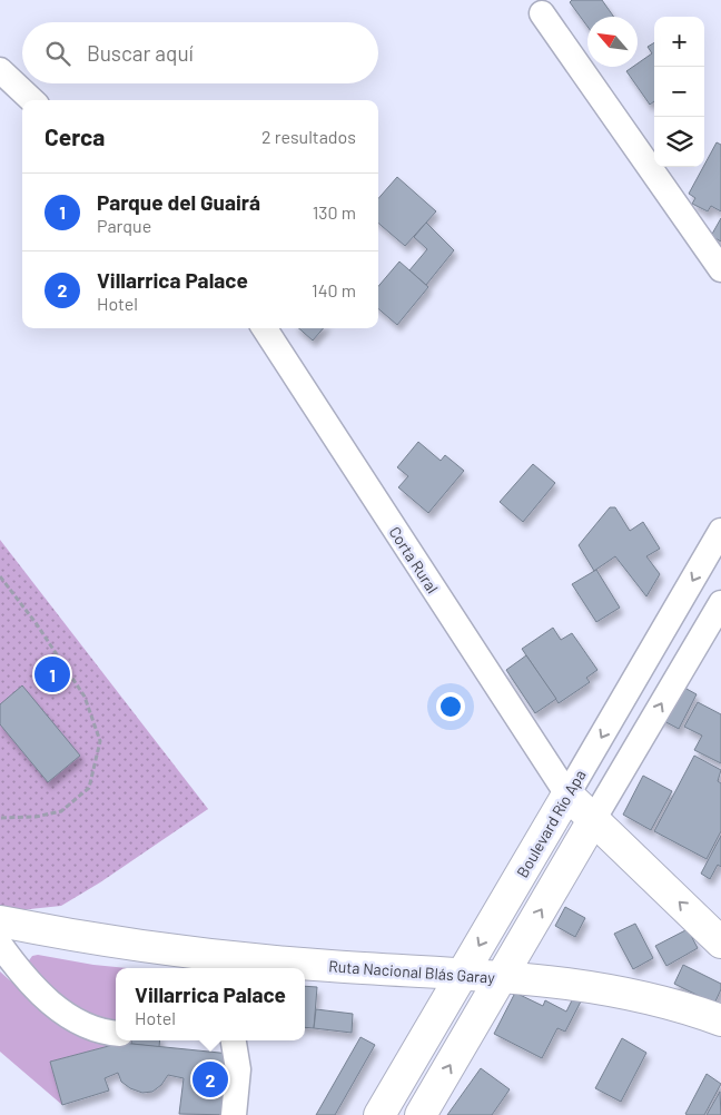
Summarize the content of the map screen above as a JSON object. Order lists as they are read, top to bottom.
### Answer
{
  "streets": {
    "main road": ["Boulevard Río Apa", "Ruta Nacional Blás Garay"],
    "street": ["Corta Rural"]
  },
  "crossings": [
    ["Corta Rural", "Boulevard Río Apa"],
    ["Boulevard Río Apa", "Ruta Nacional Blás Garay"]
  ],
  "north": "top left",
  "page": {
    "map_buttons": ["+", "−"],
    "search": "Buscar aquí",
    "heading": ["Cerca", "2 resultados"],
    "list": [
      {
        "mark": "1",
        "name": "Parque del Guairá",
        "note": "Parque",
        "value": "130 m"
      },
      {
        "mark": "2",
        "name": "Villarrica Palace",
        "note": "Hotel",
        "value": "140 m"
      }
    ],
    "pins": ["1", "2"],
    "popup": ["Villarrica Palace", "Hotel"]
  }
}
